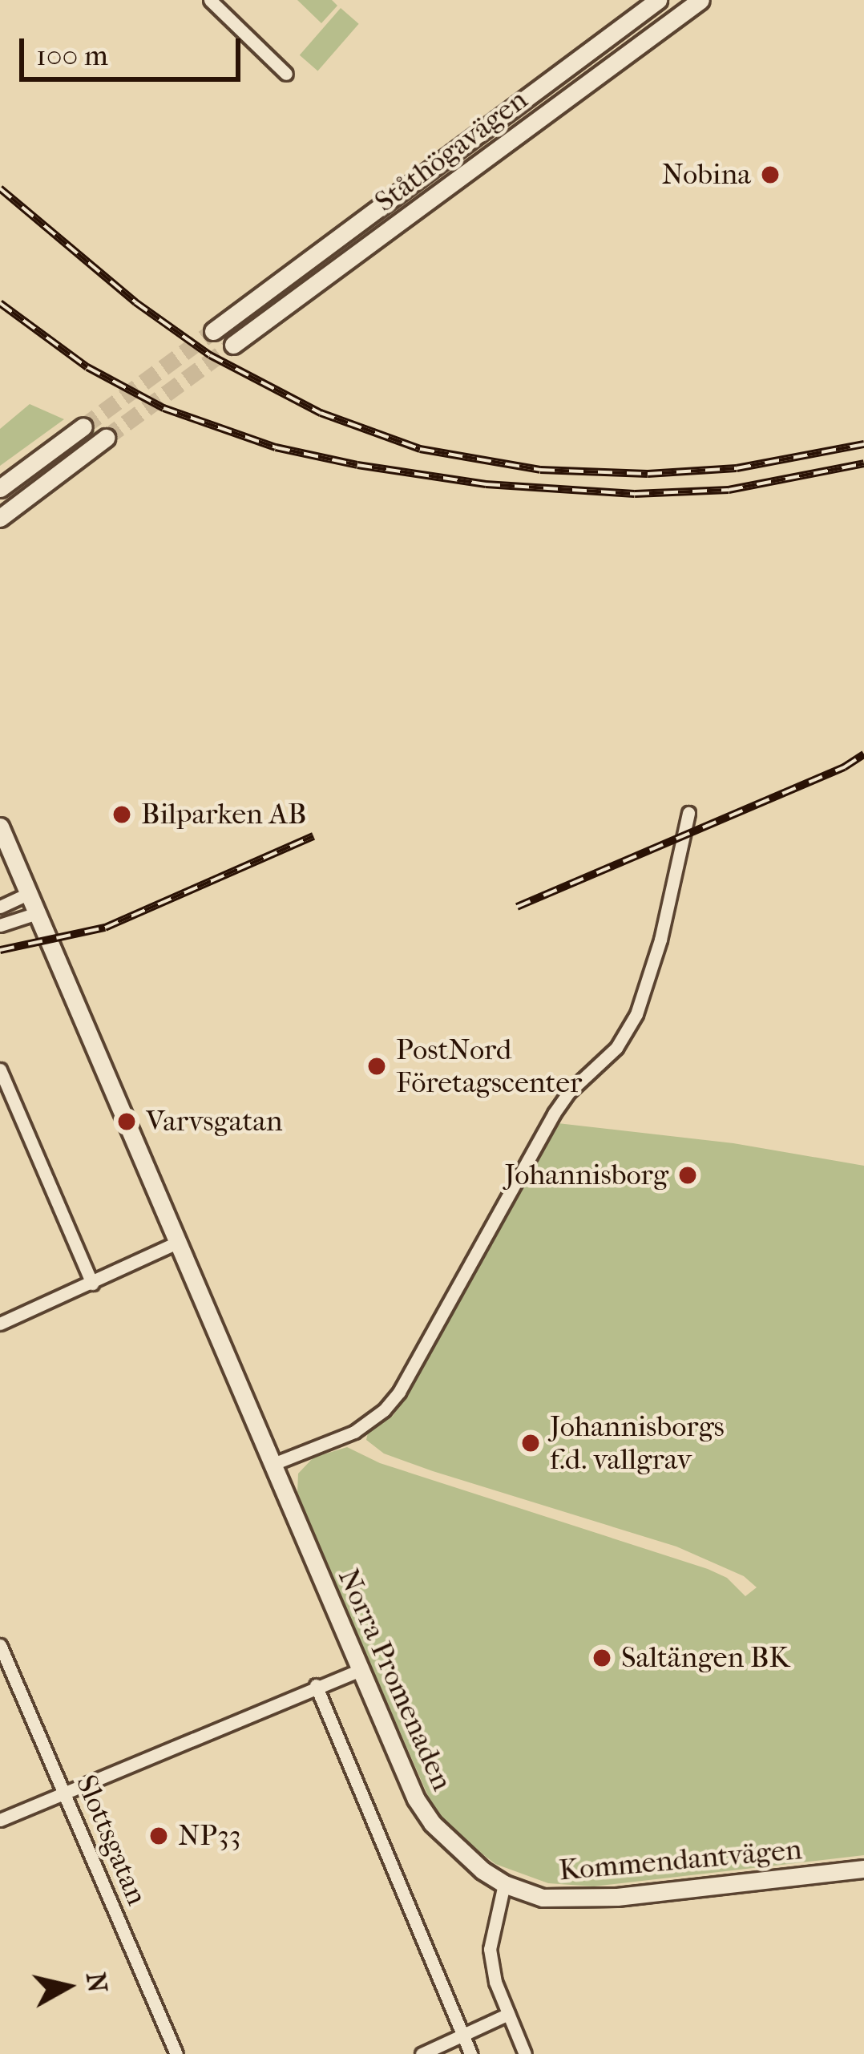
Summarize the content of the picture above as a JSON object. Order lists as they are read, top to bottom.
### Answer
{
  "streets": {
    "street": [
      "Ståthögavägen",
      "Norra Promenaden",
      "Slottsgatan",
      "Kommendantvägen"
    ]
  },
  "crossings": [
    ["Norra Promenaden", "Kommendantvägen"]
  ],
  "places": [
    "Nobina",
    "Bilparken AB",
    "PostNord Företagscenter",
    "Varvsgatan",
    "Johannisborg",
    "Johannisborgs f.d. vallgrav",
    "Saltängen BK",
    "NP33"
  ],
  "scale_bar": "100 m",
  "north": "right"
}
